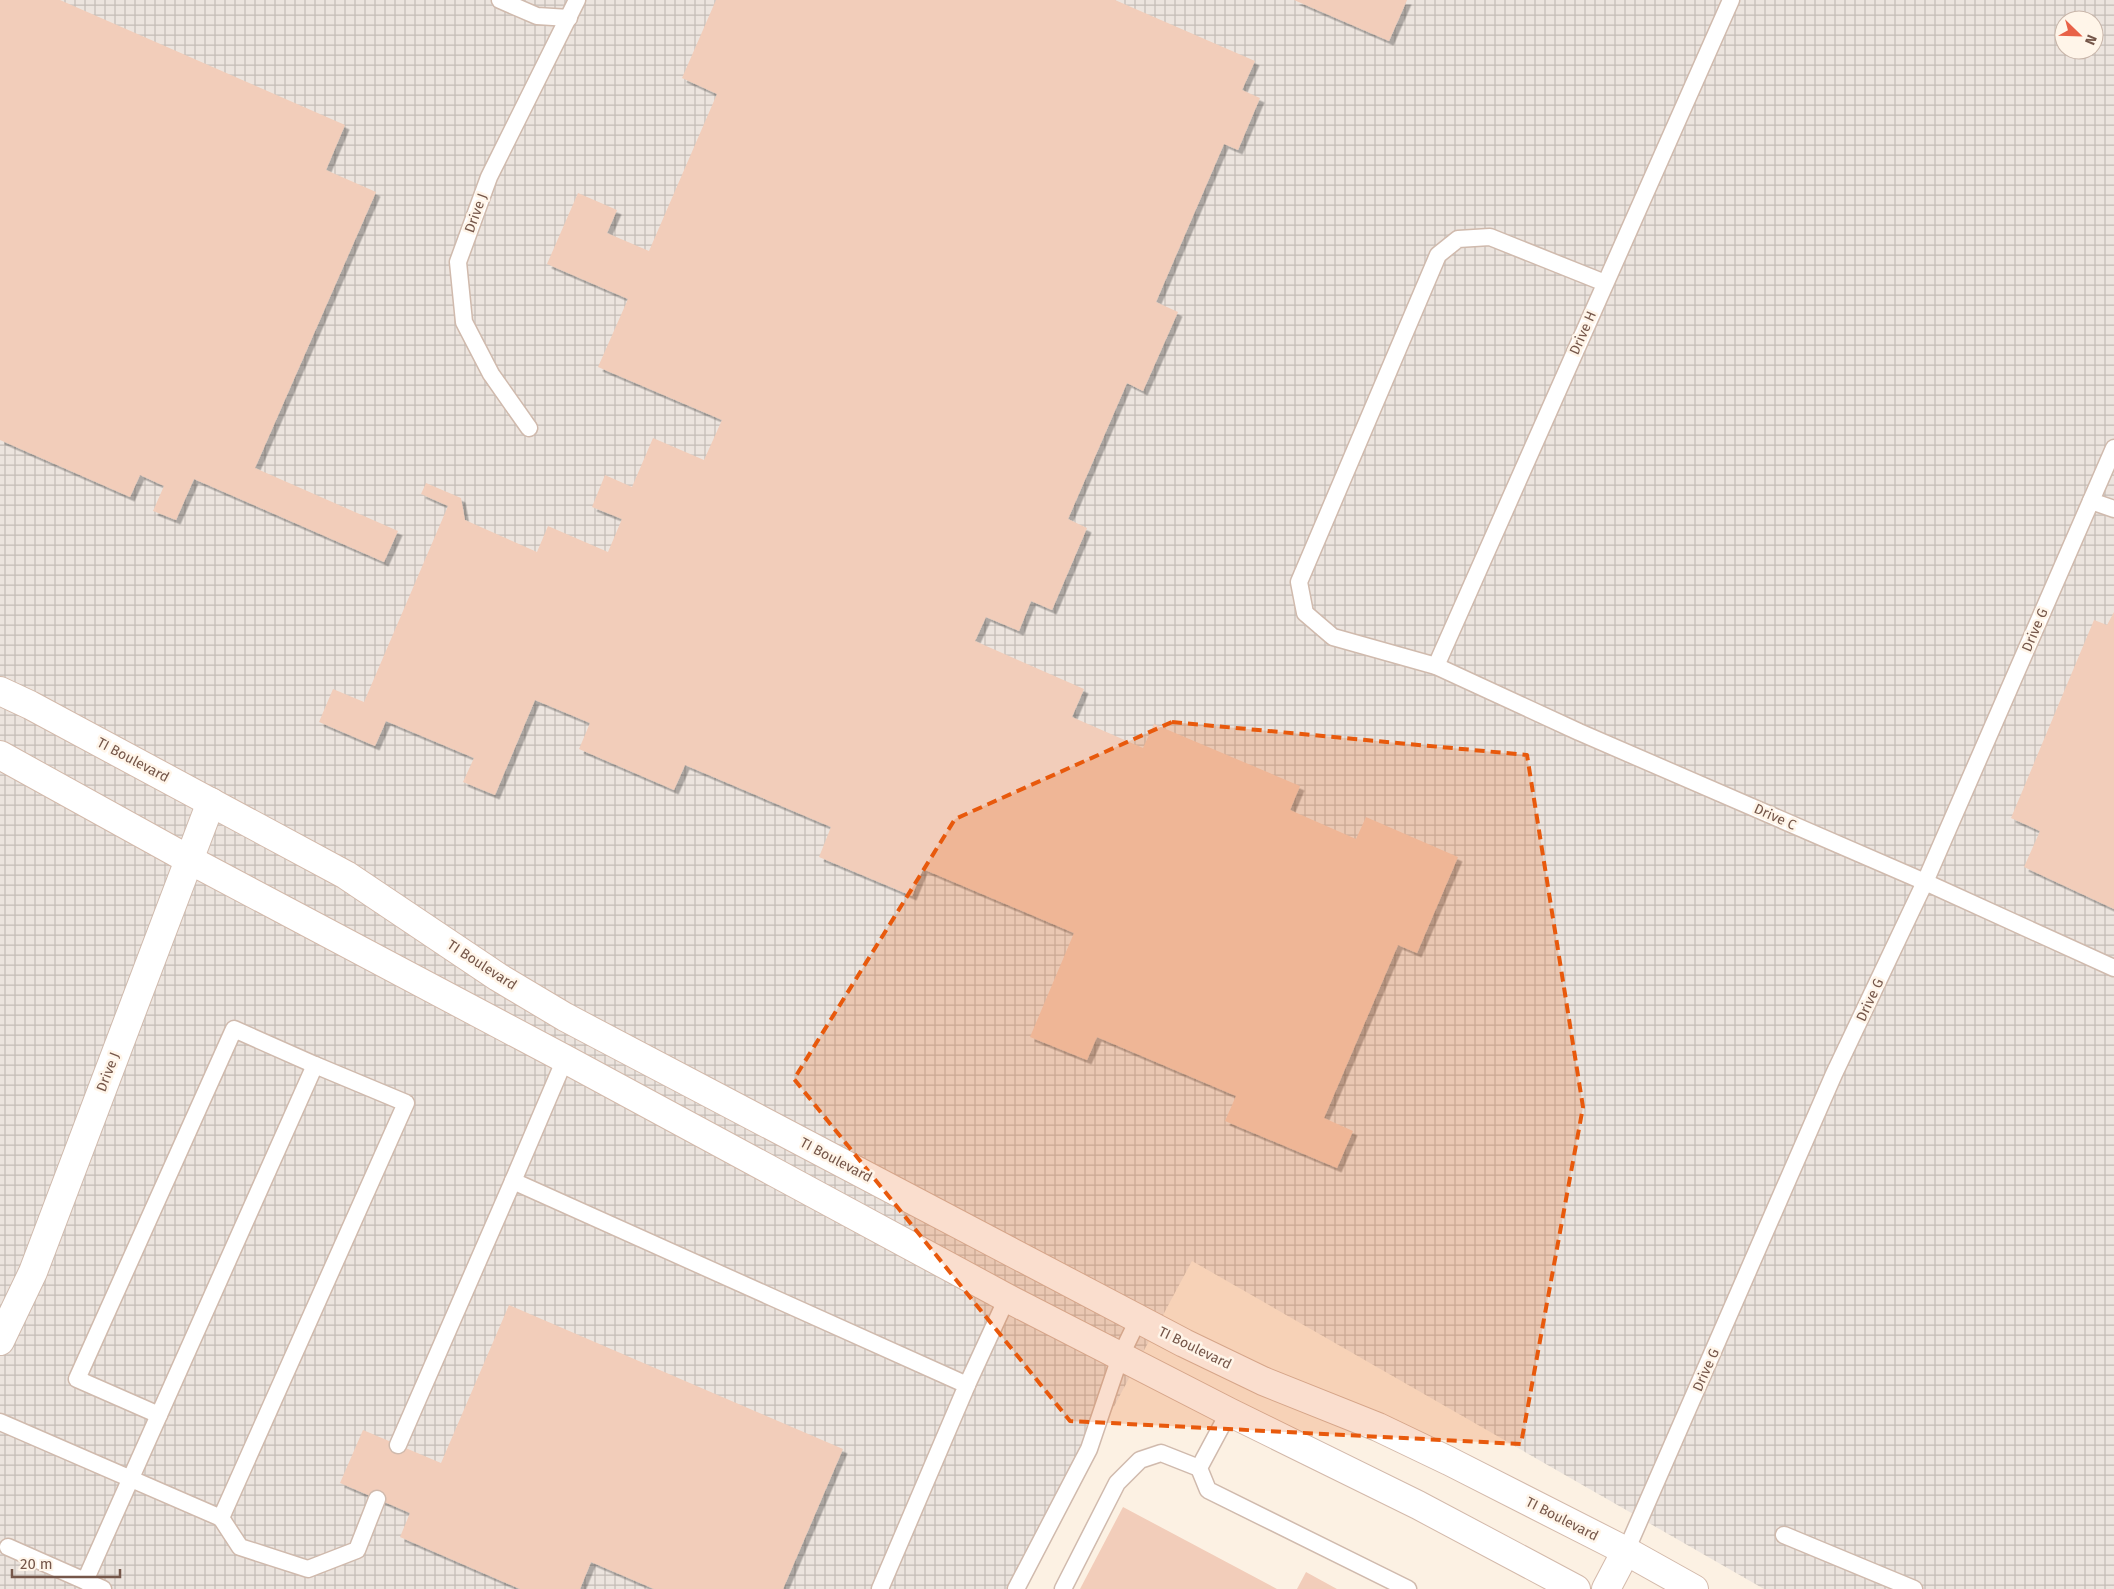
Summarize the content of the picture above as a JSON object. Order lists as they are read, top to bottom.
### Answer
{
  "streets": {
    "street": ["Drive J", "TI Boulevard"],
    "lane": ["Drive H", "Drive G", "Drive C"]
  },
  "crossings": [
    ["Drive J", "TI Boulevard"],
    ["Drive H", "Drive C"],
    ["Drive G", "TI Boulevard"],
    ["Drive G", "Drive C"]
  ],
  "scale_bar": "20 m",
  "north": "bottom right"
}
